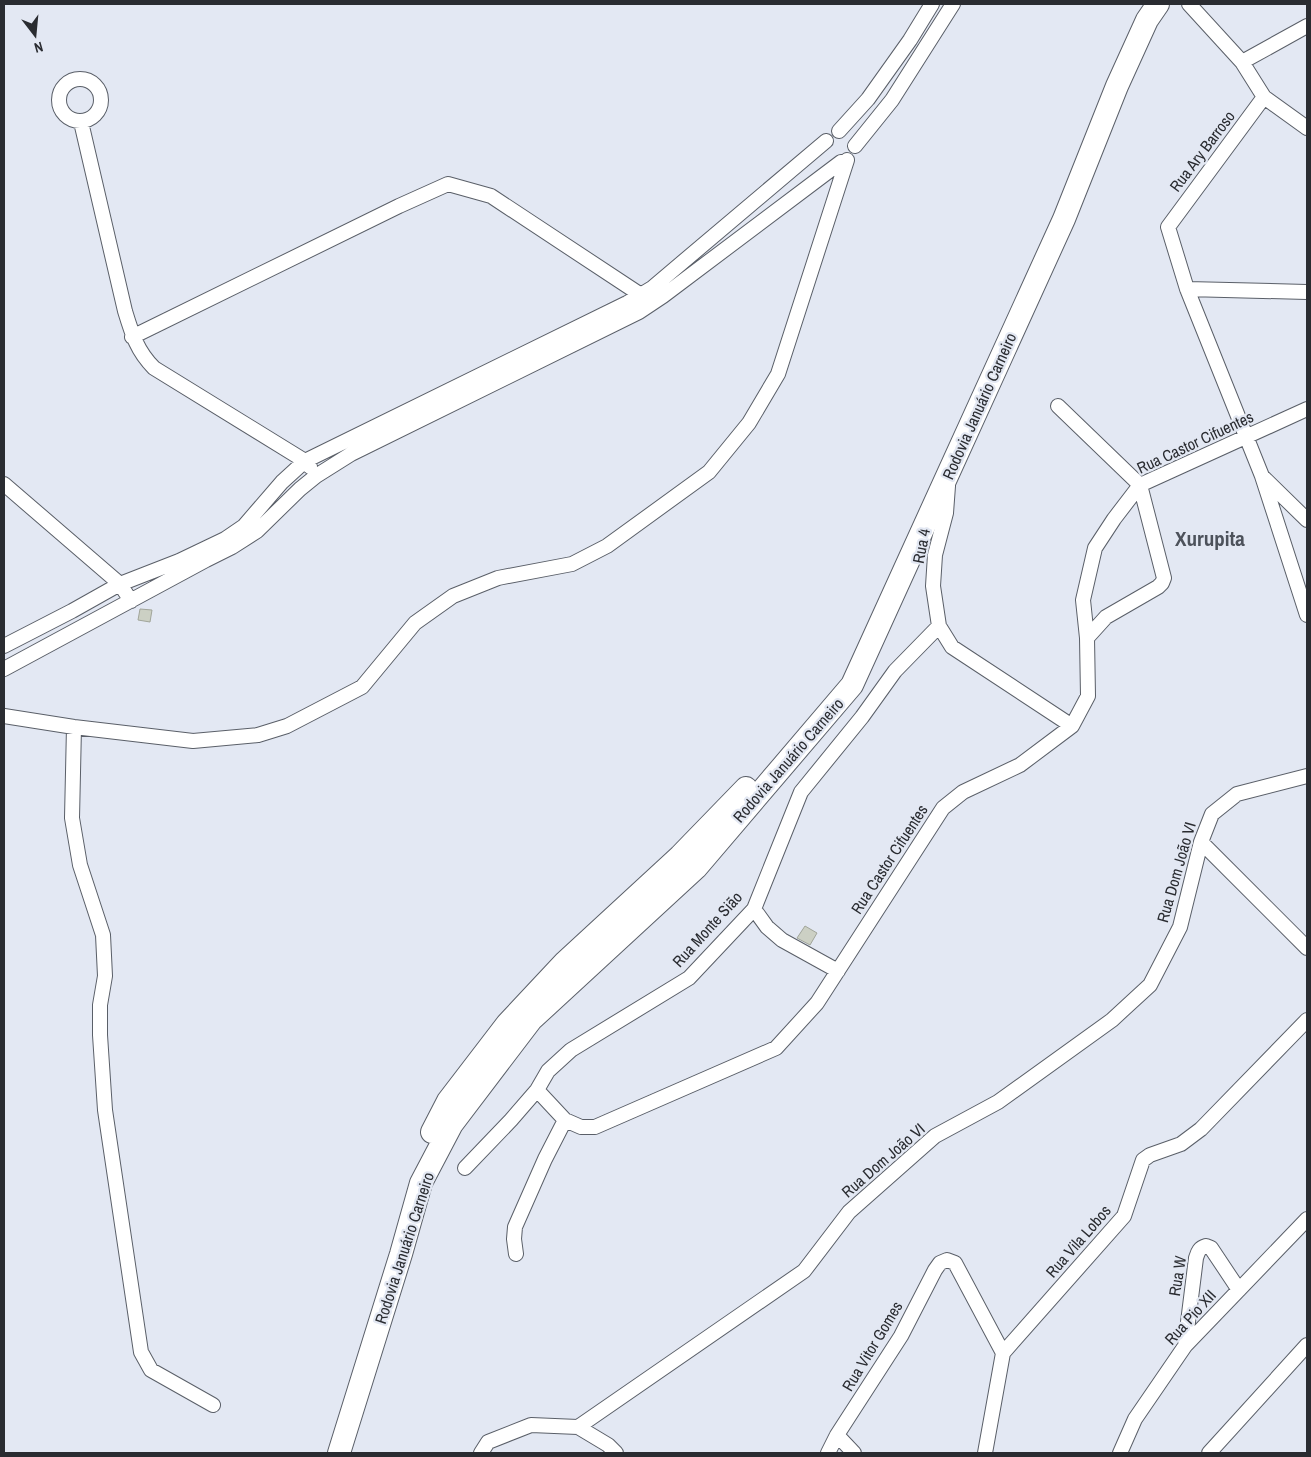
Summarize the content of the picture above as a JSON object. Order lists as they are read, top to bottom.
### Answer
{
  "streets": {
    "highway": ["Rodovia Januário Carneiro"],
    "street": [
      "Rua Ary Barroso",
      "Rua Castor Cifuentes",
      "Rua 4",
      "Rua Dom João VI",
      "Rua Monte Sião",
      "Rua Vila Lobos",
      "Rua W",
      "Rua Pio XII",
      "Rua Vitor Gomes"
    ]
  },
  "crossings": [
    ["Rodovia Januário Carneiro", "Rua 4"],
    ["Rua Castor Cifuentes", "Rua Monte Sião"],
    ["Rua 4", "Rua Monte Sião"],
    ["Rua Vila Lobos", "Rua Vitor Gomes"],
    ["Rua W", "Rua Pio XII"]
  ],
  "districts": ["Xurupita"],
  "north": "bottom"
}
